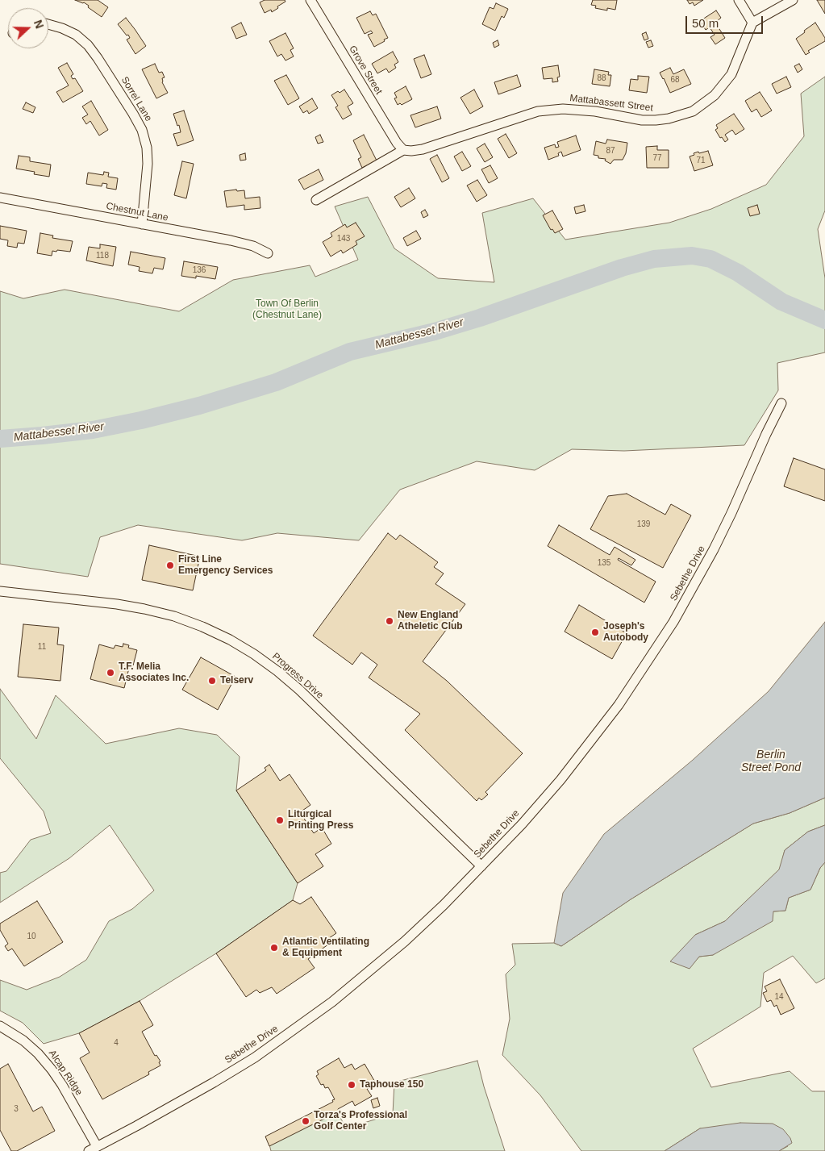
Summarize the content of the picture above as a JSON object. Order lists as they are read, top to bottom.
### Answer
{
  "streets": {
    "street": [
      "Grove Street",
      "Sorrel Lane",
      "Mattabassett Street",
      "Chestnut Lane",
      "Sebethe Drive",
      "Progress Drive",
      "Alcap Ridge"
    ]
  },
  "crossings": [
    ["Grove Street", "Mattabassett Street"],
    ["Sorrel Lane", "Chestnut Lane"],
    ["Sebethe Drive", "Progress Drive"],
    ["Sebethe Drive", "Alcap Ridge"]
  ],
  "water": ["Mattabesset River", "Berlin Street Pond"],
  "parks": ["Town Of Berlin (Chestnut Lane)"],
  "places": [
    "First Line Emergency Services",
    "New England Atheletic Club",
    "Joseph's Autobody",
    "T.F. Melia Associates Inc.",
    "Telserv",
    "Liturgical Printing Press",
    "Atlantic Ventilating & Equipment",
    "Taphouse 150",
    "Torza's Professional Golf Center"
  ],
  "house_numbers": [
    "88",
    "68",
    "87",
    "77",
    "71",
    "143",
    "118",
    "136",
    "139",
    "135",
    "11",
    "10",
    "14",
    "4",
    "3"
  ],
  "scale_bar": "50 m",
  "north": "right"
}
